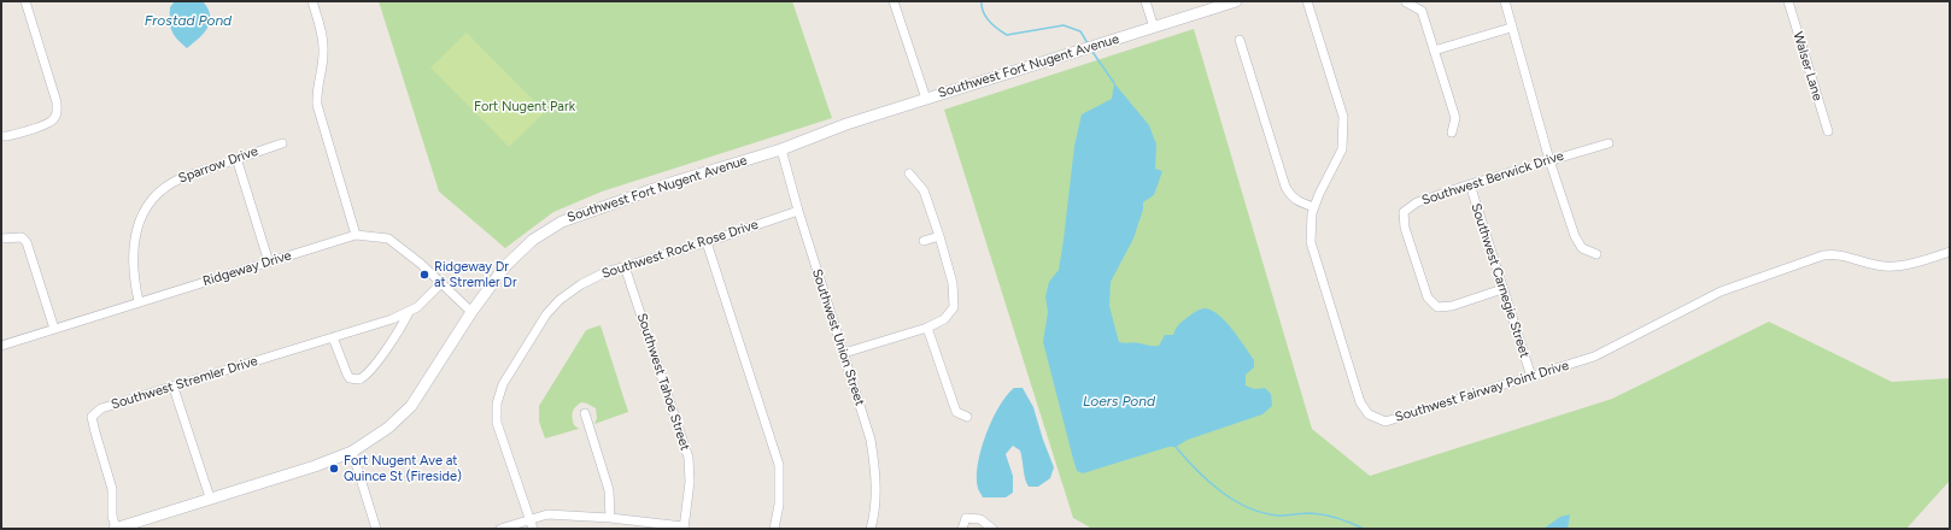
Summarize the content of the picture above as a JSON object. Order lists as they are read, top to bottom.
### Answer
{
  "streets": {
    "street": [
      "Southwest Fort Nugent Avenue",
      "Walser Lane",
      "Sparrow Drive",
      "Southwest Berwick Drive",
      "Southwest Rock Rose Drive",
      "Ridgeway Drive",
      "Southwest Carnegie Street",
      "Southwest Union Street",
      "Southwest Tahoe Street",
      "Southwest Stremler Drive",
      "Southwest Fairway Point Drive"
    ]
  },
  "crossings": [
    ["Southwest Fort Nugent Avenue", "Ridgeway Drive"],
    ["Southwest Fort Nugent Avenue", "Southwest Union Street"],
    ["Southwest Fort Nugent Avenue", "Southwest Stremler Drive"],
    ["Sparrow Drive", "Ridgeway Drive"],
    ["Southwest Berwick Drive", "Southwest Carnegie Street"],
    ["Southwest Rock Rose Drive", "Southwest Union Street"],
    ["Southwest Rock Rose Drive", "Southwest Tahoe Street"],
    ["Ridgeway Drive", "Southwest Stremler Drive"],
    ["Southwest Carnegie Street", "Southwest Fairway Point Drive"]
  ],
  "water": ["Frostad Pond", "Loers Pond"],
  "parks": ["Fort Nugent Park"],
  "places": ["Ridgeway Dr at Stremler Dr", "Fort Nugent Ave at Quince St (Fireside)"]
}
